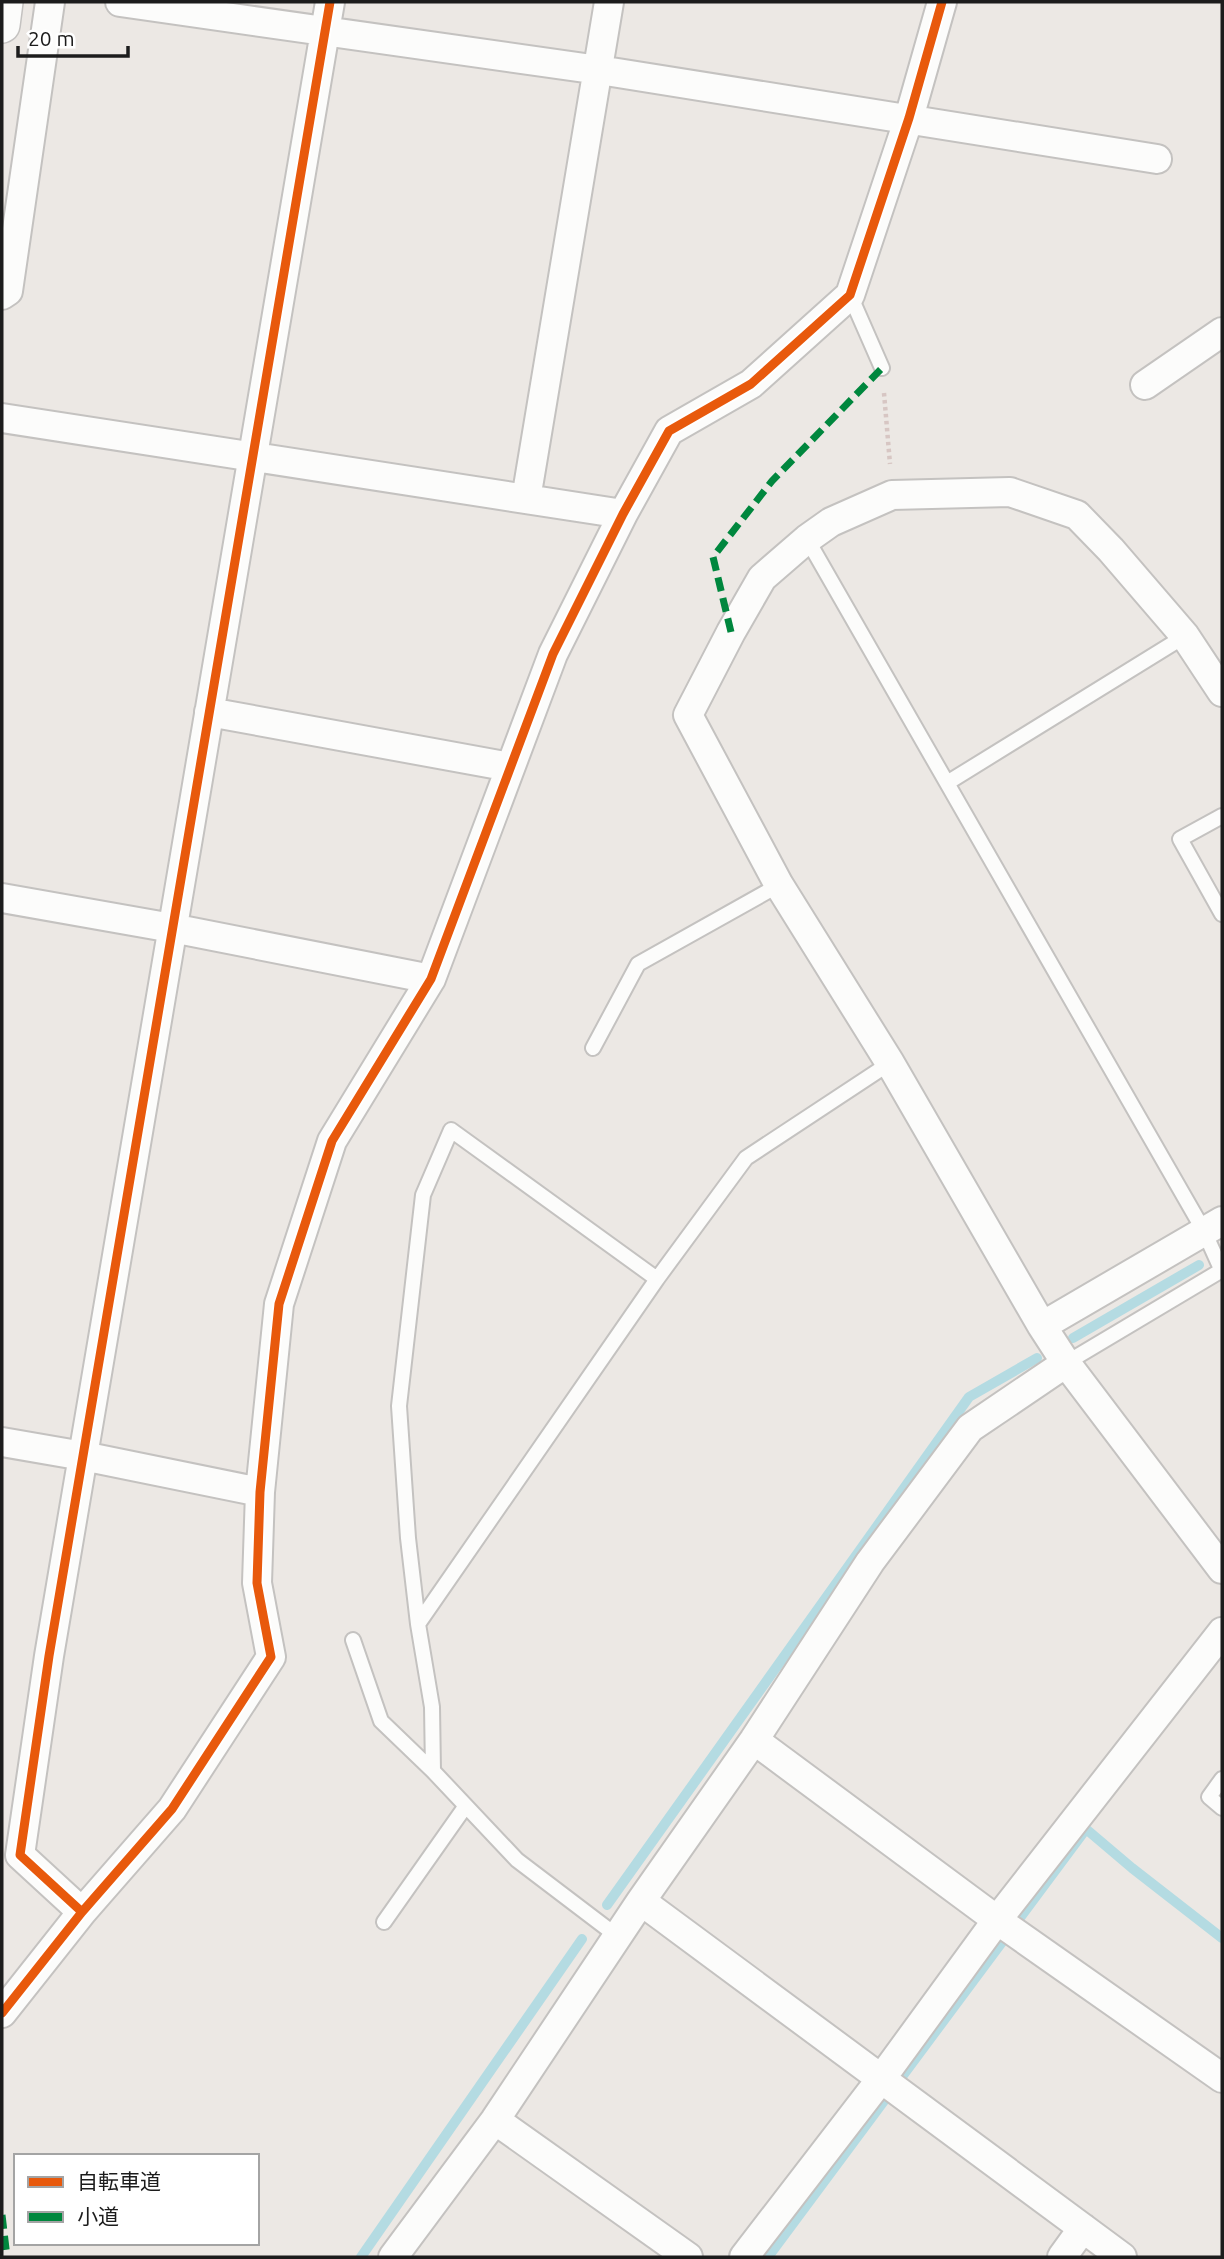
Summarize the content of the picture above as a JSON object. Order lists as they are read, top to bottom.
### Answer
{
  "legend": ["自転車道", "小道"],
  "scale_bar": "20 m"
}
